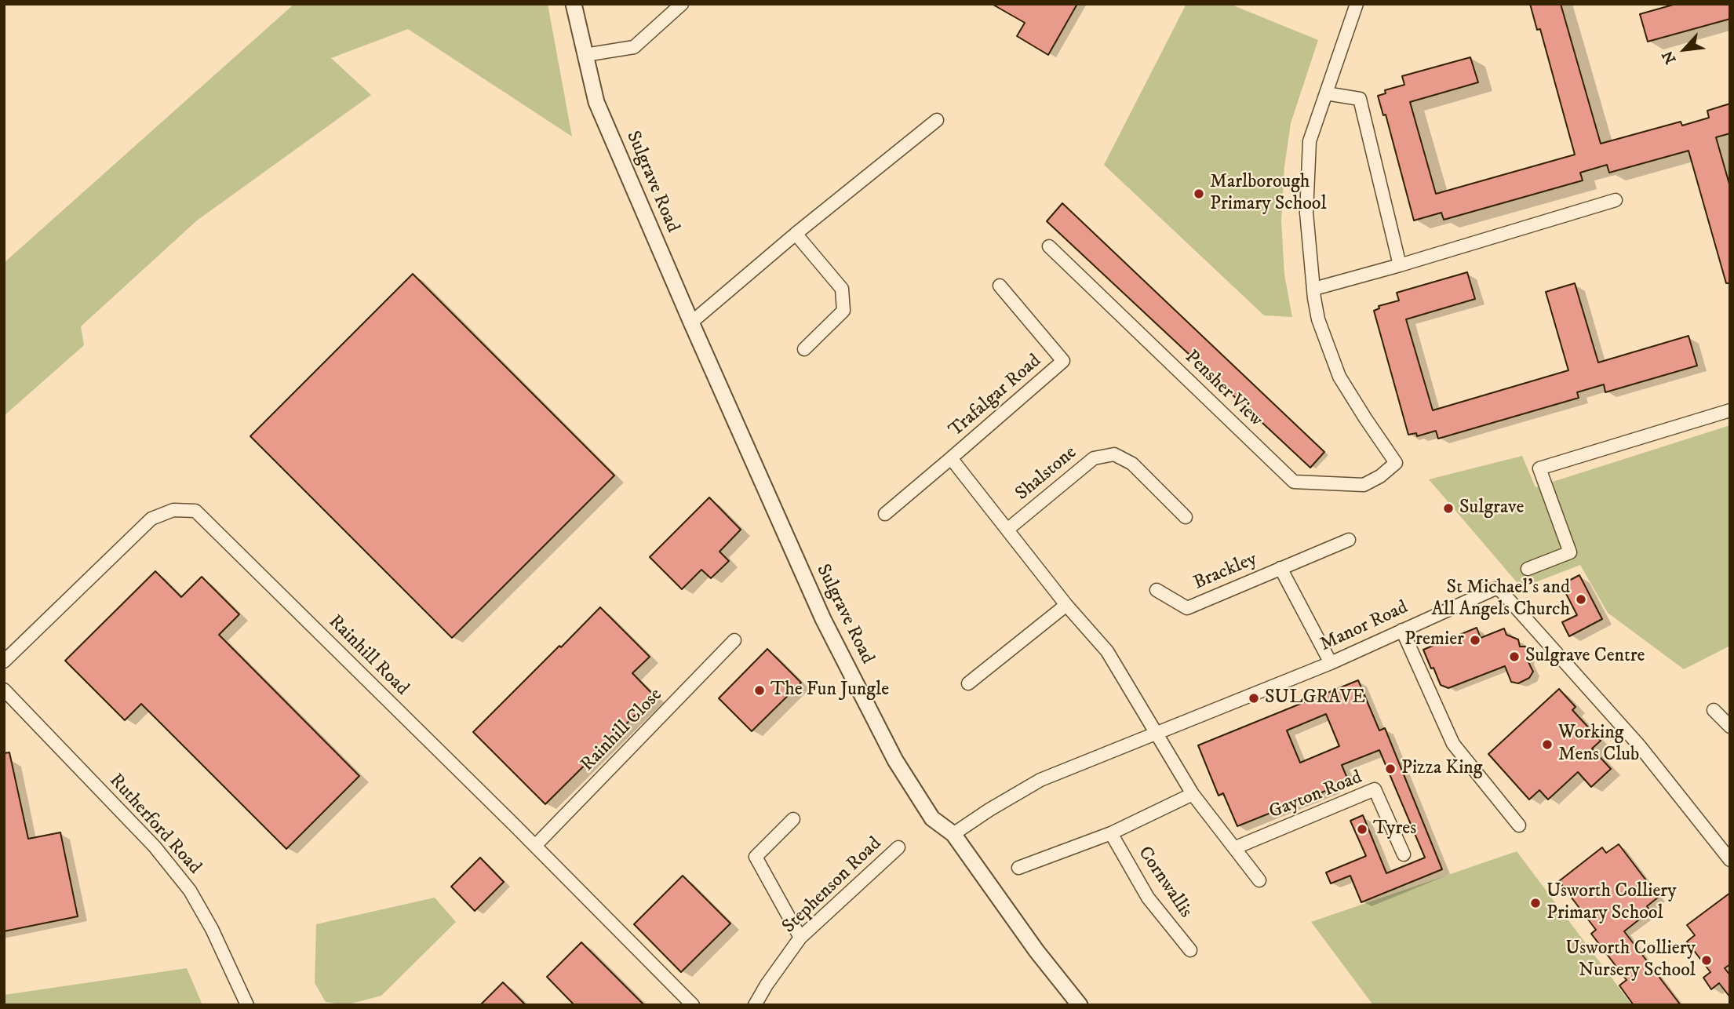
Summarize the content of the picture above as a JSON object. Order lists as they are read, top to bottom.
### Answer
{
  "streets": {
    "street": [
      "Sulgrave Road",
      "Pensher View",
      "Trafalgar Road",
      "Shalstone",
      "Brackley",
      "Manor Road",
      "Rainhill Road",
      "Rainhill Close",
      "Gayton Road",
      "Rutherford Road",
      "Cornwallis",
      "Stephenson Road"
    ]
  },
  "crossings": [
    ["Sulgrave Road", "Manor Road"],
    ["Trafalgar Road", "Shalstone"],
    ["Trafalgar Road", "Manor Road"],
    ["Brackley", "Manor Road"],
    ["Rainhill Road", "Rainhill Close"]
  ],
  "places": [
    "Marlborough Primary School",
    "Sulgrave",
    "St Michael's and All Angels Church",
    "Premier",
    "Sulgrave Centre",
    "The Fun Jungle",
    "SULGRAVE",
    "Working Mens Club",
    "Pizza King",
    "Tyres",
    "Usworth Colliery Primary School",
    "Usworth Colliery Nursery School"
  ],
  "north": "bottom left"
}
